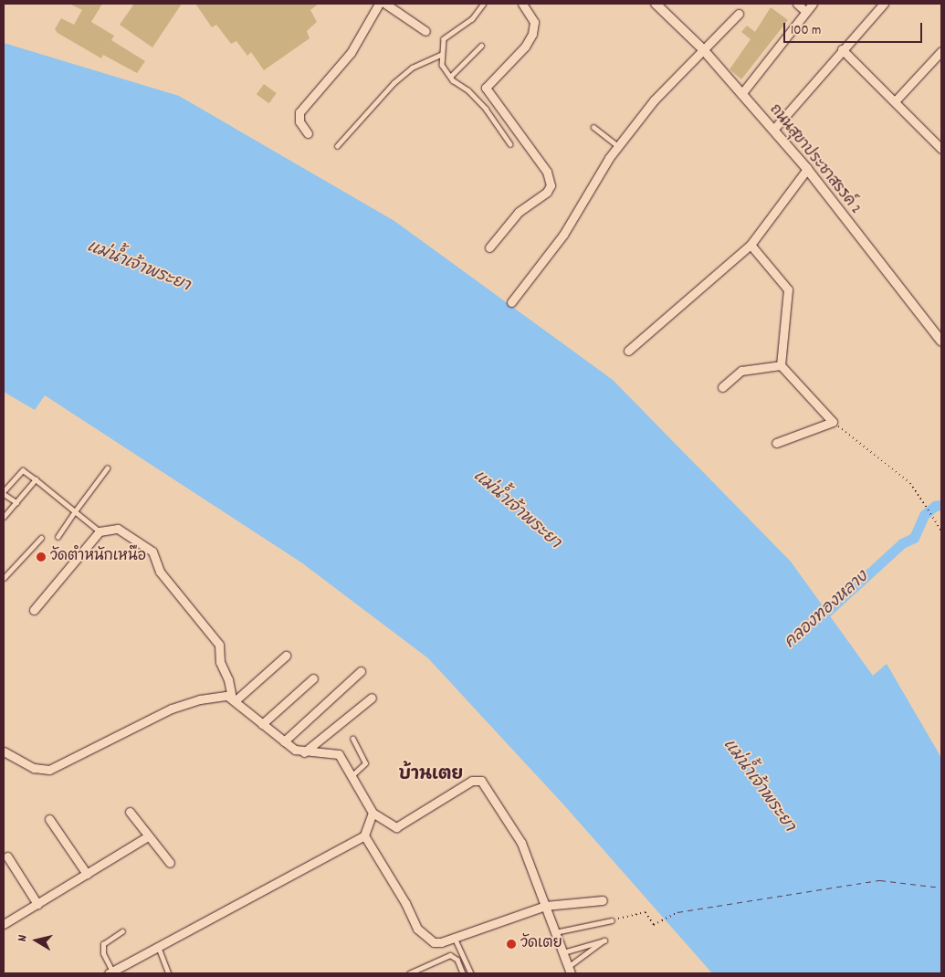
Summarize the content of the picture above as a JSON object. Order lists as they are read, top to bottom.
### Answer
{
  "streets": {
    "street": ["ถนนสุขาประชาสรรค์ 2"]
  },
  "districts": ["บ้านเตย"],
  "water": ["แม่น้ำเจ้าพระยา", "คลองทองหลาง"],
  "places": ["วัดตำหนักเหนือ", "วัดเตย"],
  "scale_bar": "100 m",
  "north": "left"
}
